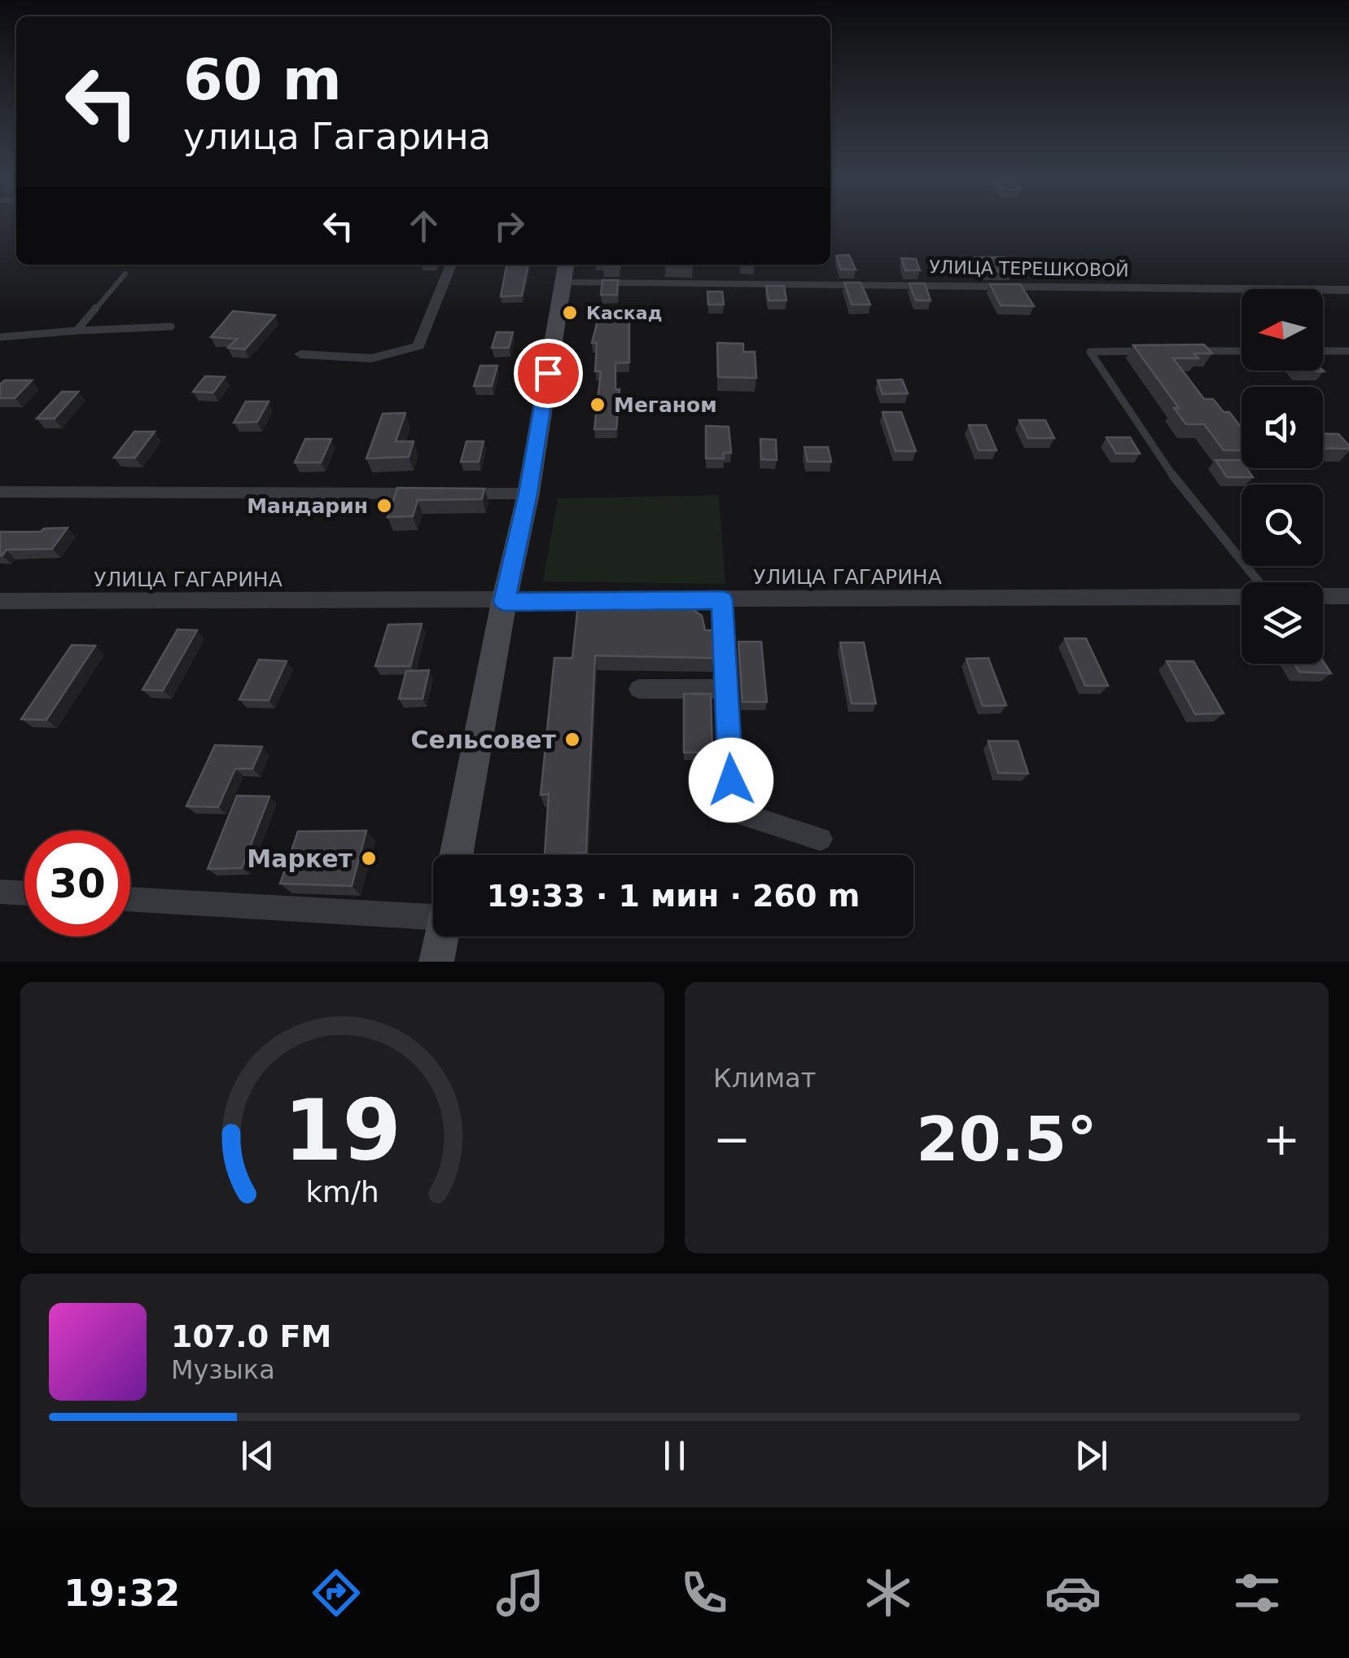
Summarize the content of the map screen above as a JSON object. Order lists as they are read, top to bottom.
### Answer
{
  "streets": {
    "street": ["УЛИЦА ТЕРЕШКОВОЙ", "УЛИЦА ГАГАРИНА"]
  },
  "places": [
    "Каскад",
    "Меганом",
    "Мандарин",
    "Сельсовет",
    "Маркет"
  ],
  "north": "left",
  "page": {
    "turn": ["60 m", "улица Гагарина"],
    "limit": "30",
    "trip": "19:33 · 1 мин · 260 m",
    "tile": "Климат",
    "heat": ["−", "20.5°", "+"],
    "song": ["107.0 FM", "Музыка"],
    "tabs": "19:32",
    "gauge": ["19", "km/h"]
  }
}
